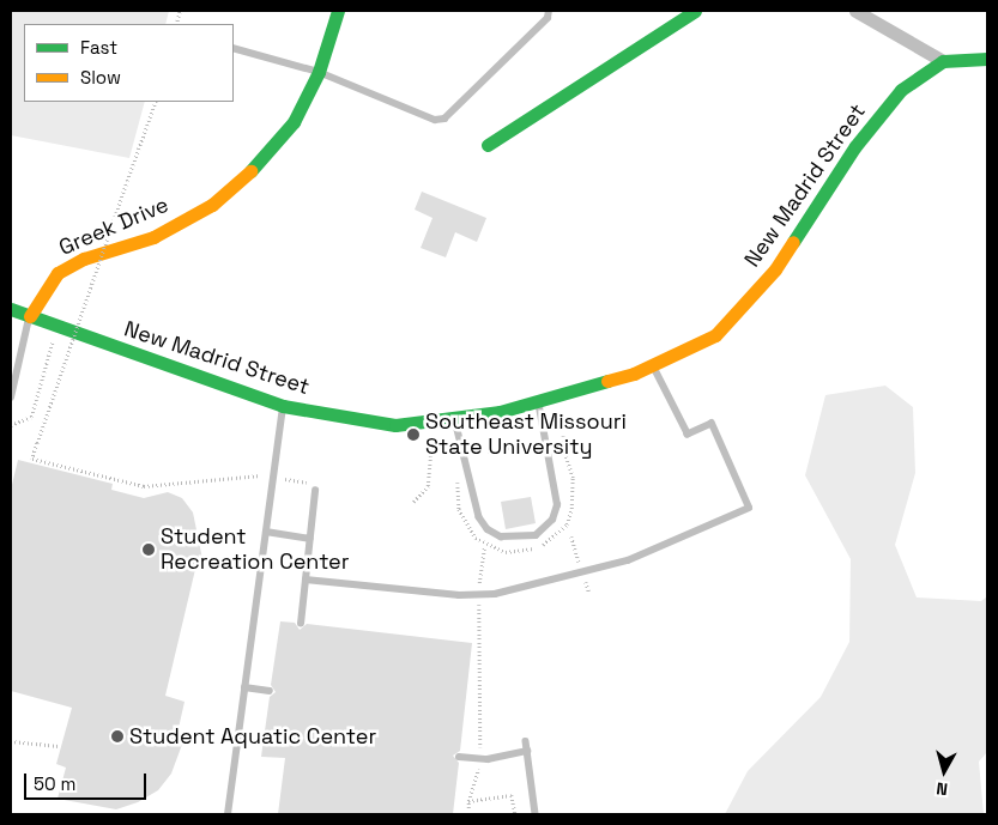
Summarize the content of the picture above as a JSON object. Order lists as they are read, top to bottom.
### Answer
{
  "streets": {
    "street": ["New Madrid Street", "Greek Drive"]
  },
  "crossings": [
    ["New Madrid Street", "Greek Drive"]
  ],
  "places": ["Southeast Missouri State University", "Student Recreation Center", "Student Aquatic Center"],
  "legend": ["Fast", "Slow"],
  "scale_bar": "50 m",
  "north": "bottom"
}
